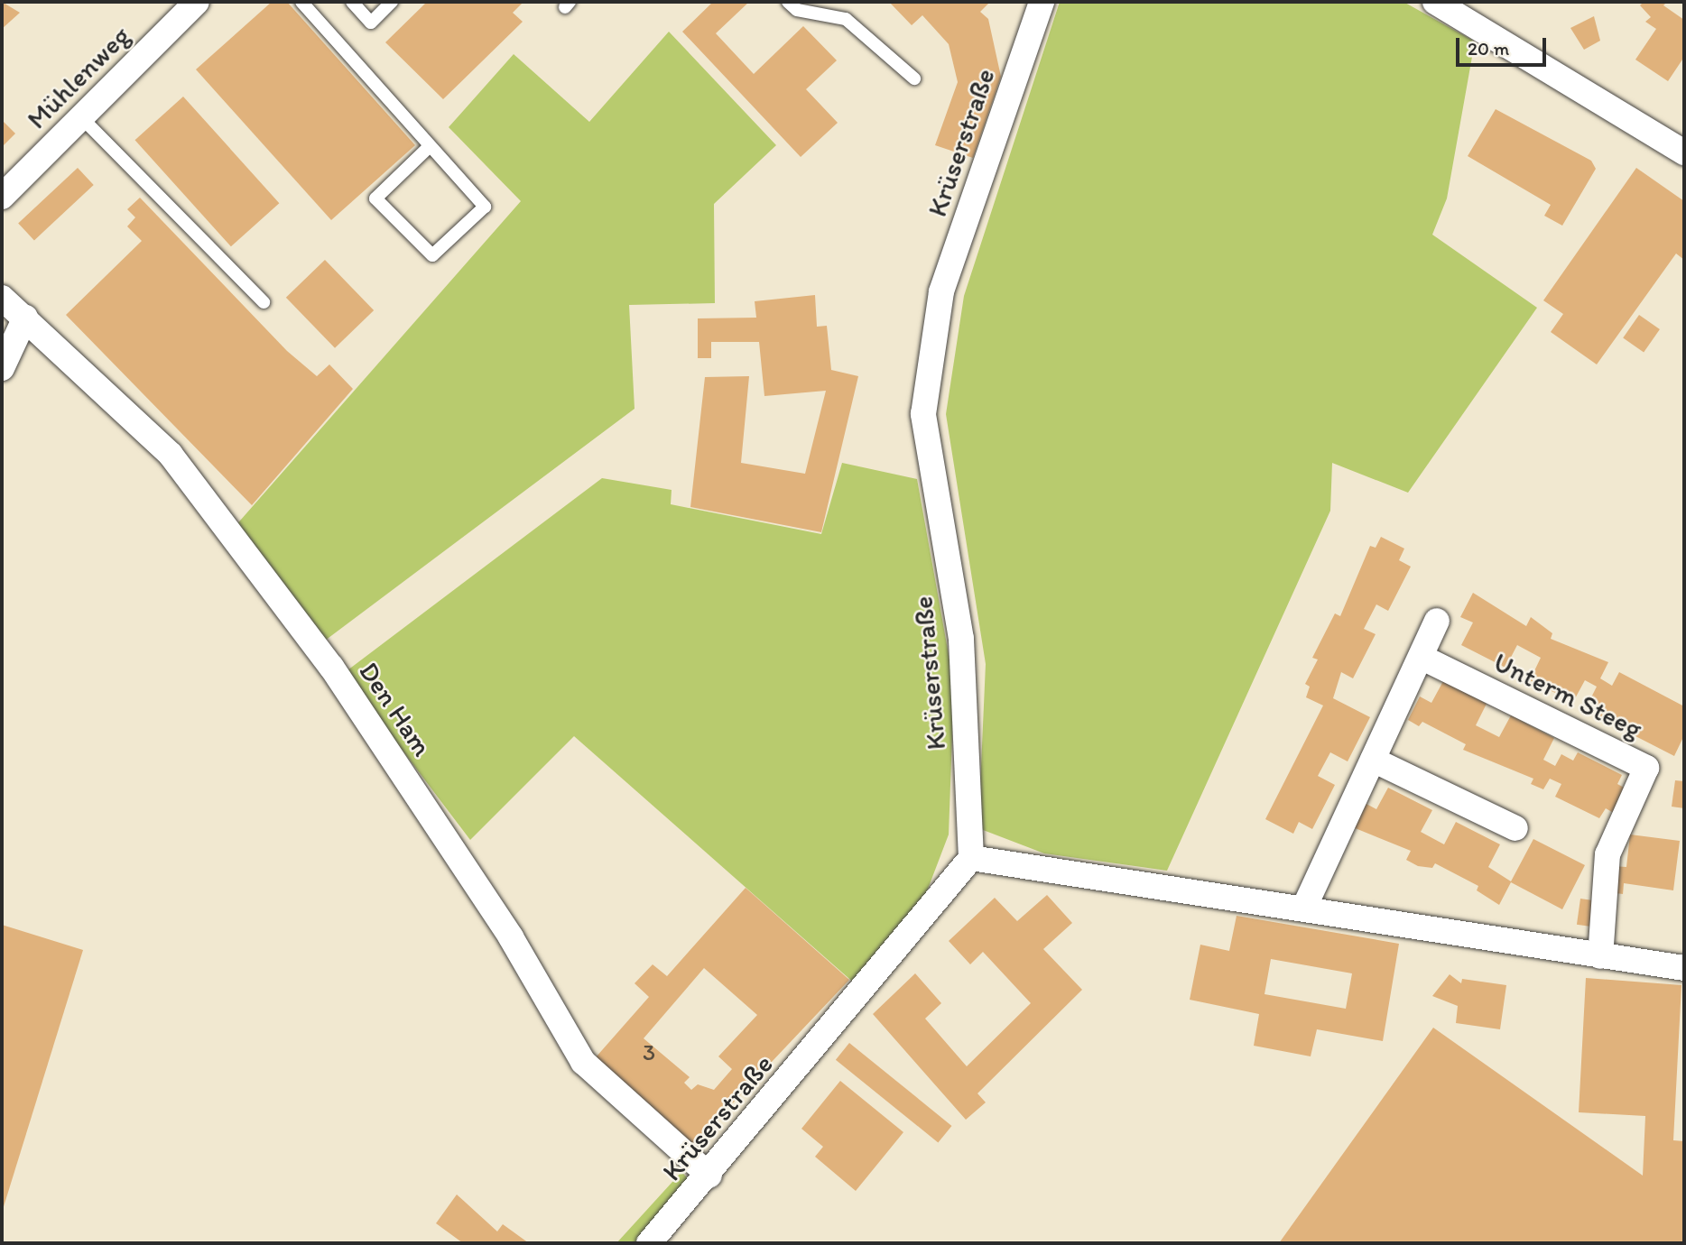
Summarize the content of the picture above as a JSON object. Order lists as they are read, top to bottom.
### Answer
{
  "streets": {
    "street": [
      "Mühlenweg",
      "Krüserstraße",
      "Unterm Steeg",
      "Den Ham"
    ]
  },
  "crossings": [
    ["Krüserstraße", "Den Ham"]
  ],
  "house_numbers": ["3"],
  "scale_bar": "20 m"
}
